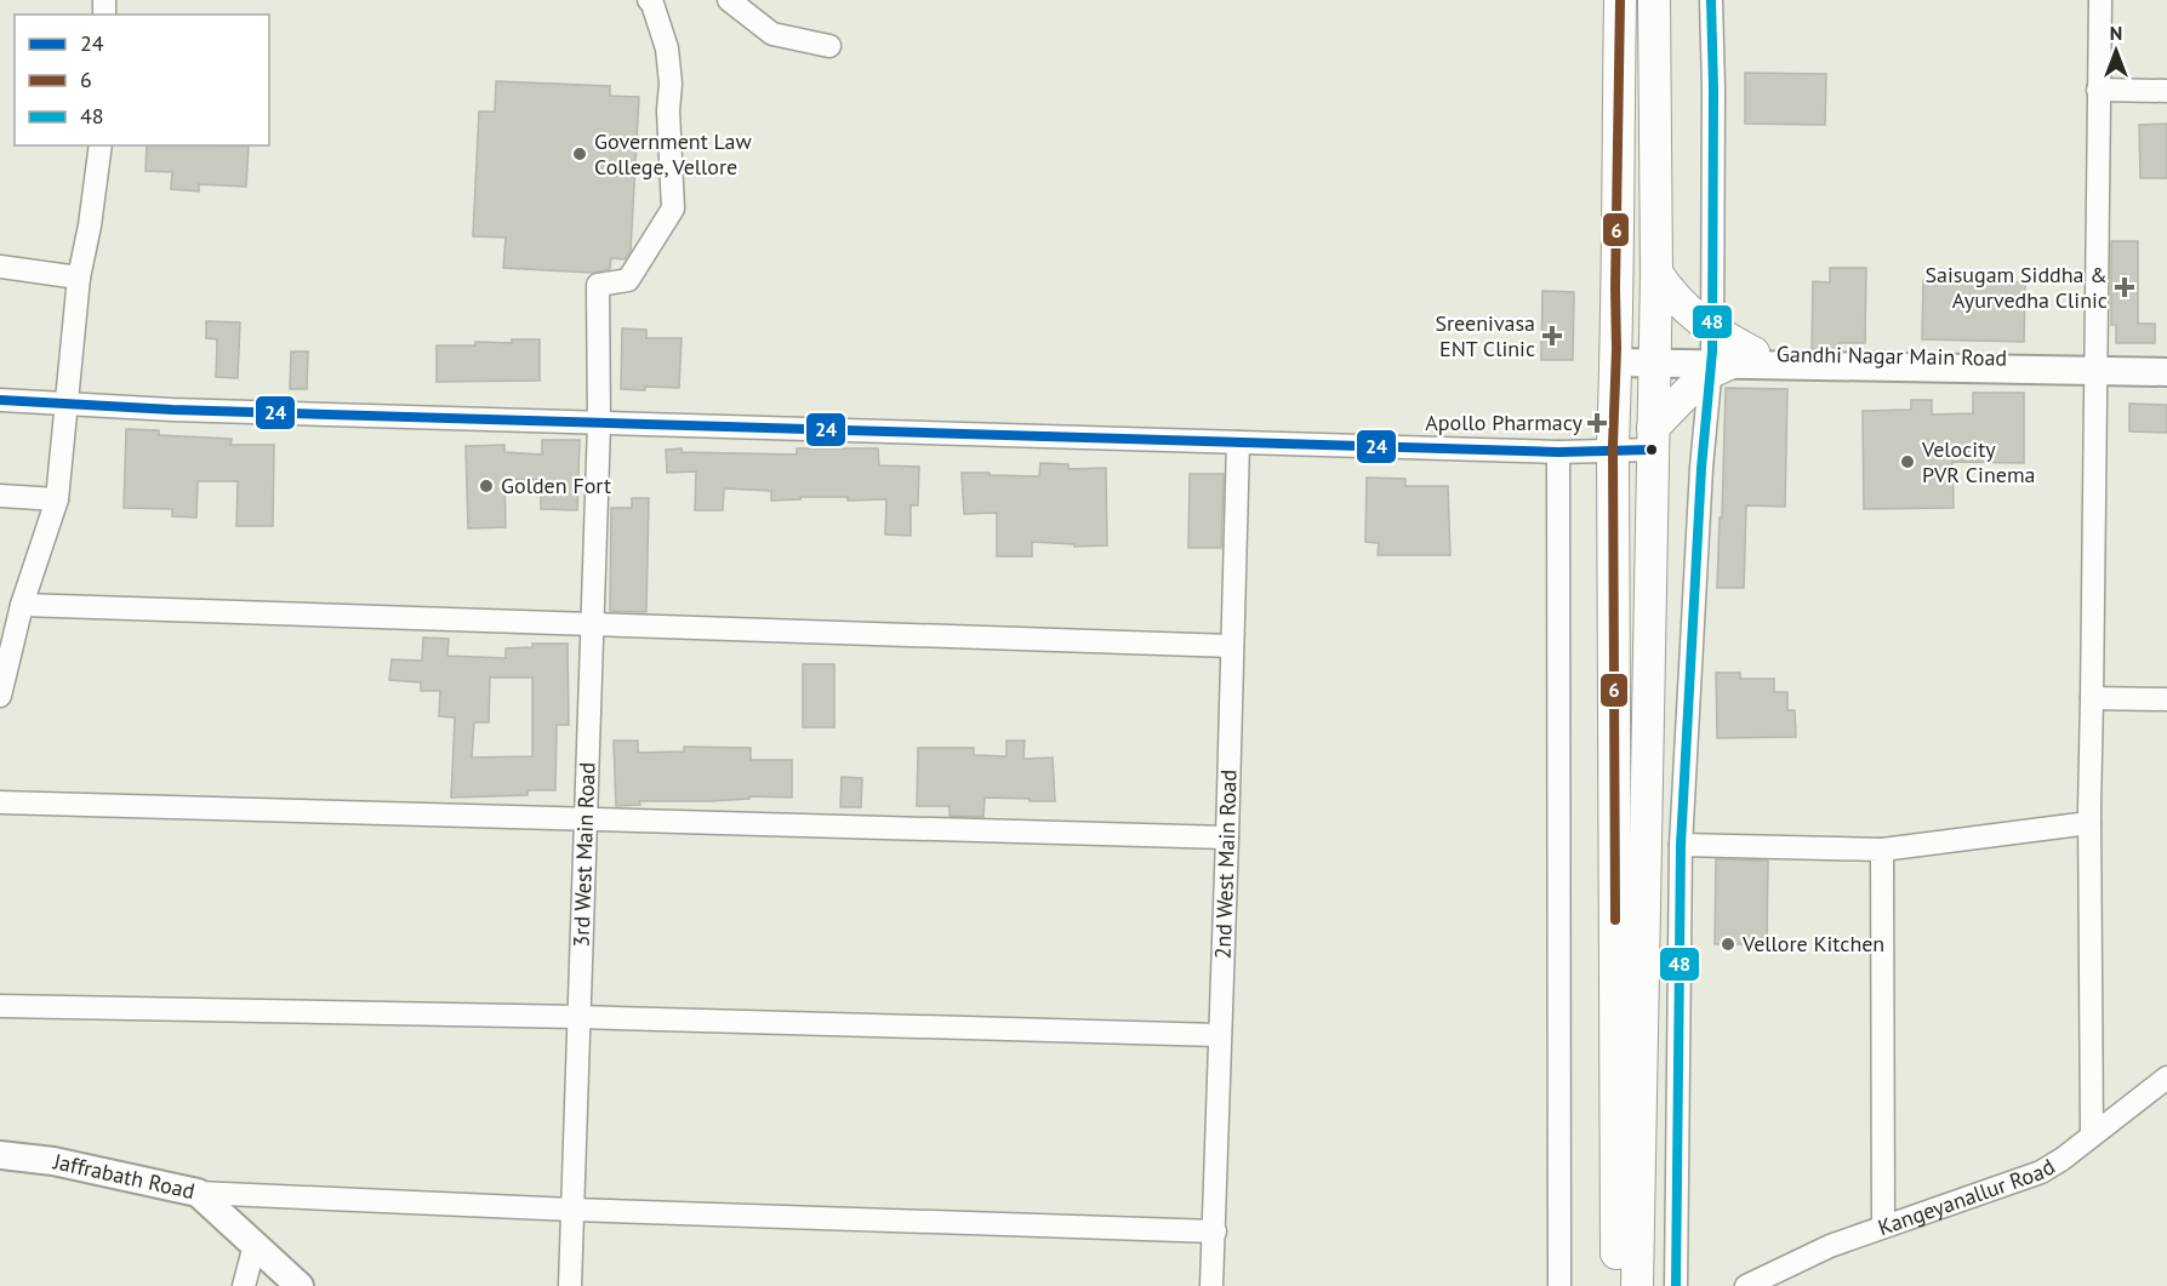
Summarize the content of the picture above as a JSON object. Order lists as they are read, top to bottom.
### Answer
{
  "streets": {
    "main road": ["Gandhi Nagar Main Road", "Jaffrabath Road"],
    "street": ["3rd West Main Road", "2nd West Main Road", "Kangeyanallur Road"]
  },
  "places": {
    "other": [
      "Government Law College, Vellore",
      "Velocity PVR Cinema",
      "Golden Fort",
      "Vellore Kitchen"
    ],
    "health": ["Saisugam Siddha & Ayurvedha Clinic", "Sreenivasa ENT Clinic", "Apollo Pharmacy"]
  },
  "lines": ["transit line 6", "transit line 48", "transit line 24"],
  "legend": ["24", "6", "48"],
  "north": "top"
}
